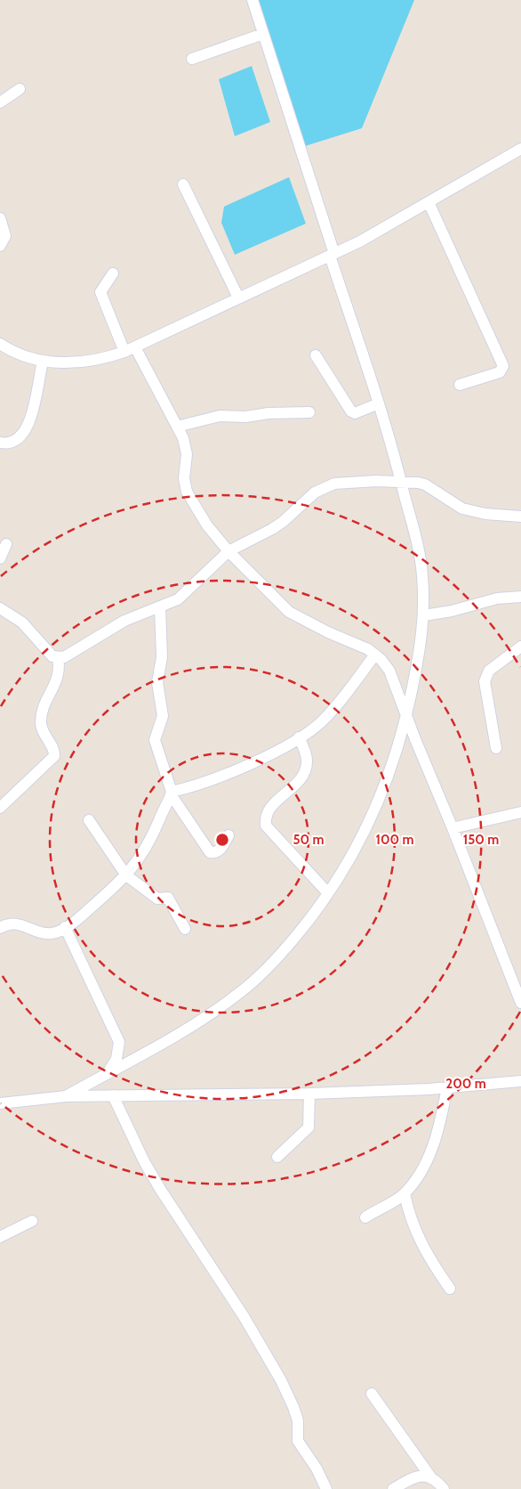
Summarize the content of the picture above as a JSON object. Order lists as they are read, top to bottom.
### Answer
{
  "rings": [
    "50 m",
    "100 m",
    "150 m",
    "200 m"
  ]
}
